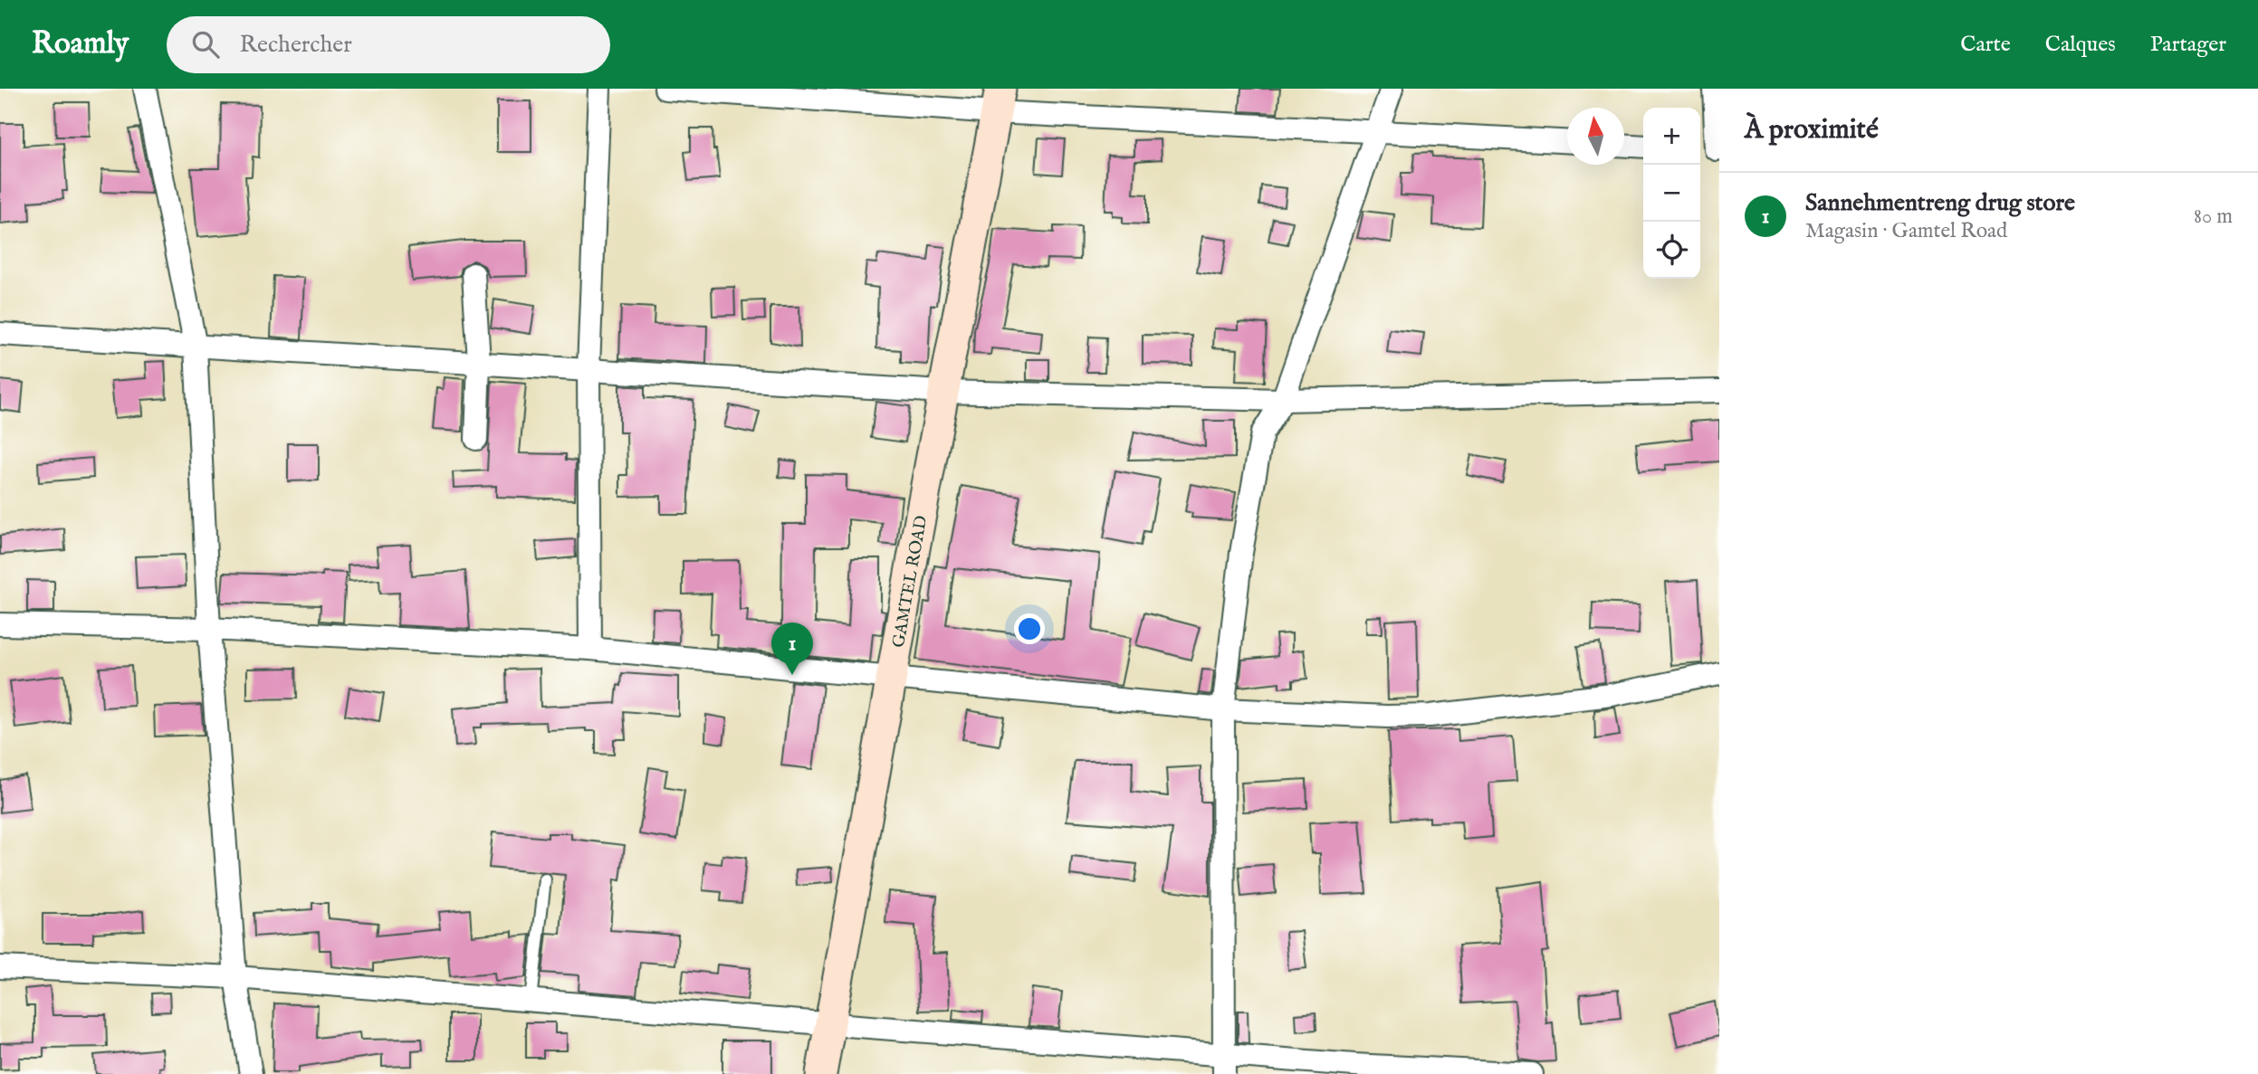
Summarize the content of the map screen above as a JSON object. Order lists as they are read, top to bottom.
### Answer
{
  "streets": {
    "street": ["GAMTEL ROAD"]
  },
  "north": "top",
  "page": {
    "header": "Roamly",
    "search": "Rechercher",
    "nav": ["Carte", "Calques", "Partager"],
    "heading": "À proximité",
    "map_buttons": ["+", "−"],
    "list": [
      {
        "mark": "1",
        "name": "Sannehmentreng drug store",
        "note": "Magasin · Gamtel Road",
        "value": "80 m"
      }
    ],
    "pins": "1"
  }
}
